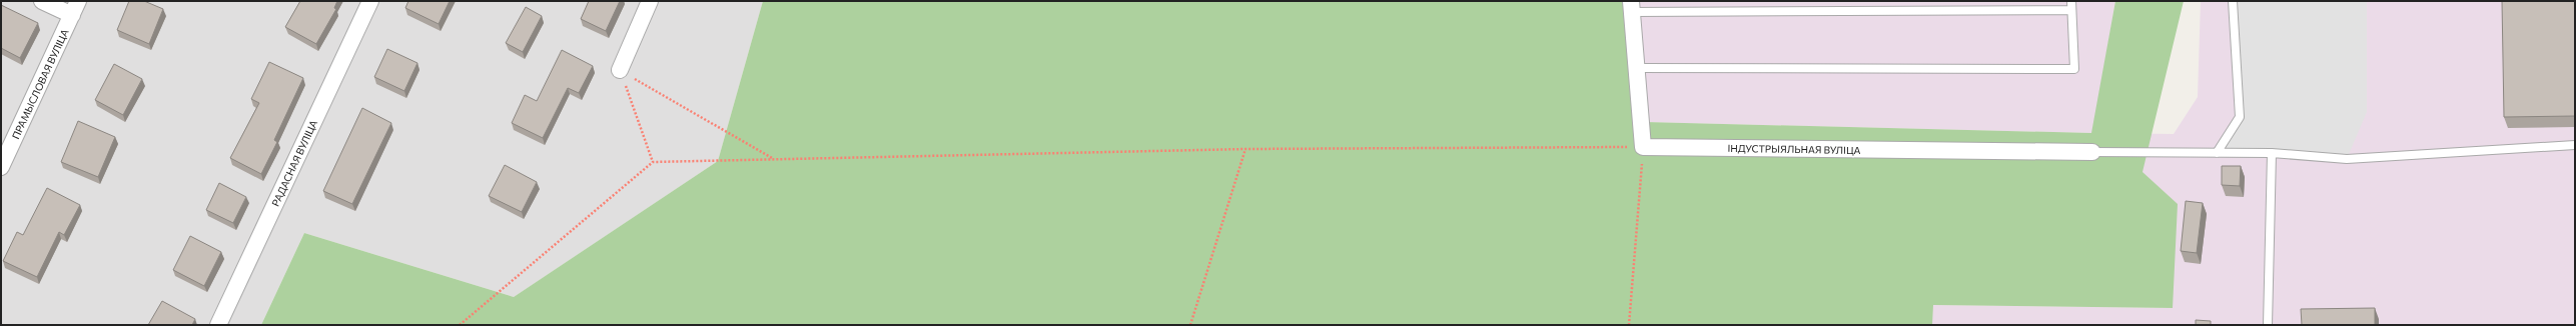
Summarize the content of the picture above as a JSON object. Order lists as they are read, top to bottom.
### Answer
{
  "streets": {
    "street": ["ПРАМЫСЛОВАЯ ВУЛІЦА", "ІНДУСТРЫЯЛЬНАЯ ВУЛІЦА", "РАДАСНАЯ ВУЛІЦА"]
  }
}
